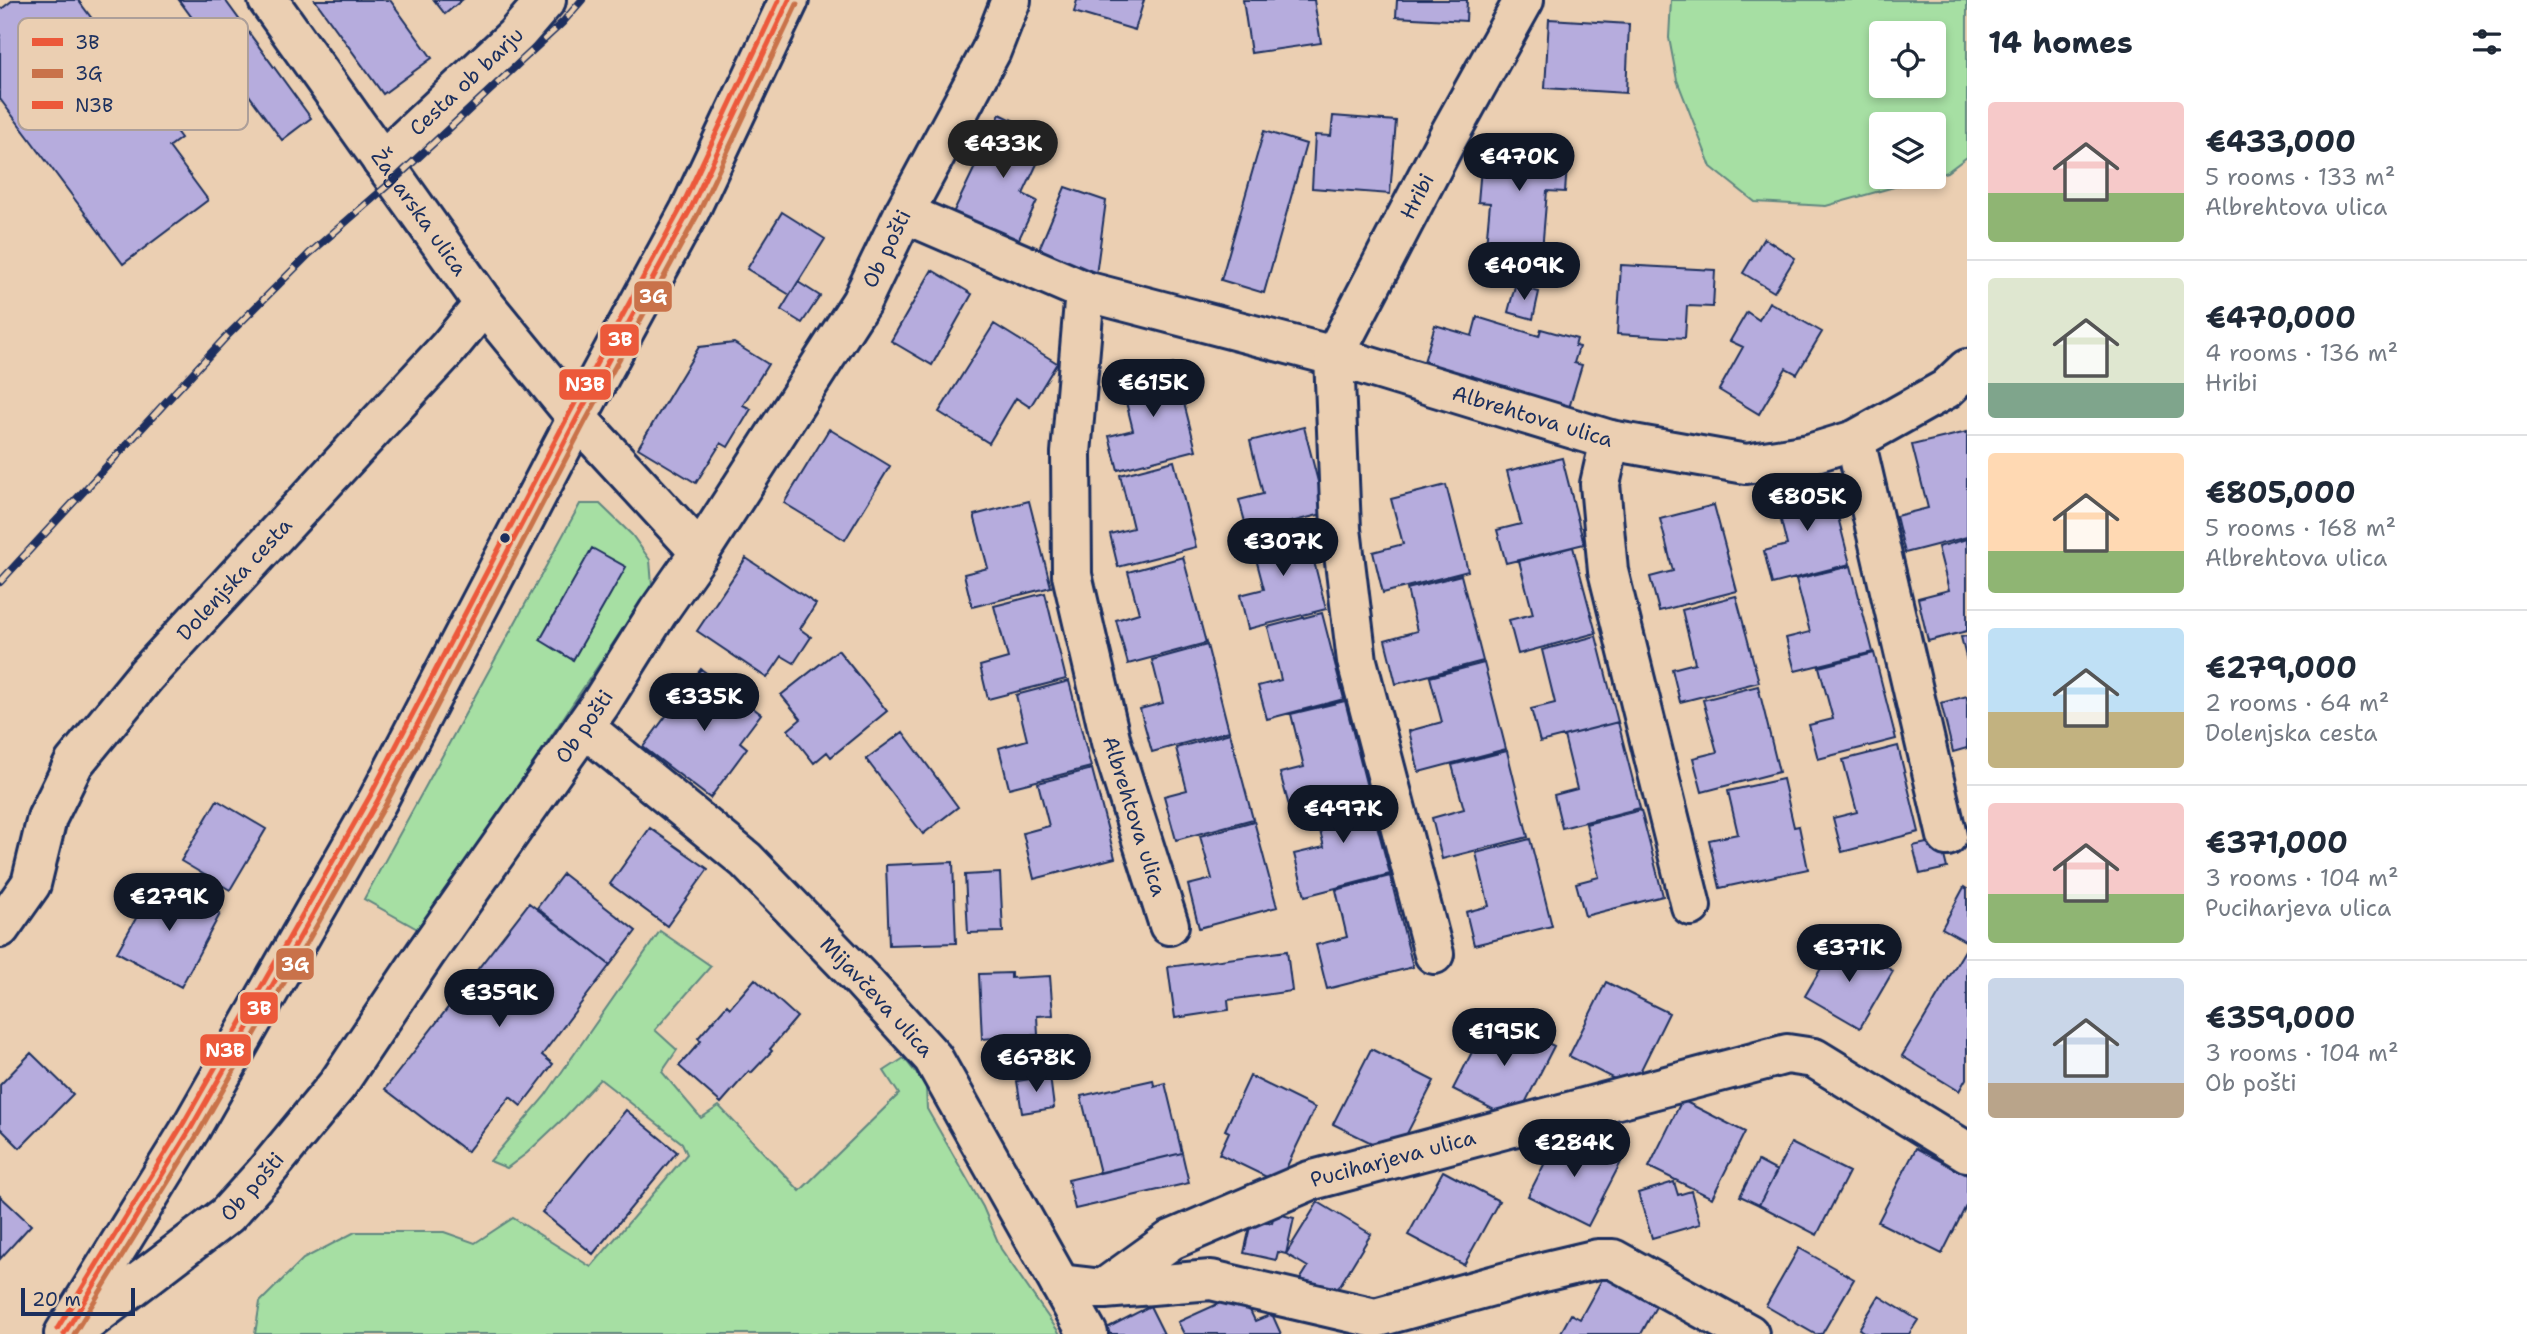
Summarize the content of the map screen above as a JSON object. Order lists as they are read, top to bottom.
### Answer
{
  "streets": {
    "street": [
      "Cesta ob barju",
      "Hribi",
      "Žagarska ulica",
      "Ob pošti",
      "Albrehtova ulica",
      "Dolenjska cesta",
      "Mijavčeva ulica",
      "Puciharjeva ulica"
    ]
  },
  "crossings": [
    ["Cesta ob barju", "Žagarska ulica"],
    ["Hribi", "Albrehtova ulica"],
    ["Žagarska ulica", "Ob pošti"],
    ["Žagarska ulica", "Dolenjska cesta"],
    ["Ob pošti", "Albrehtova ulica"],
    ["Ob pošti", "Mijavčeva ulica"]
  ],
  "lines": ["transit line 3B", "transit line N3B", "transit line 3G"],
  "legend": ["3B", "3G", "N3B"],
  "scale_bar": "20 m",
  "page": {
    "heading": "14 homes",
    "list": [
      {
        "name": "€433,000",
        "note": "5 rooms · 133 m² · Albrehtova ulica"
      },
      {
        "name": "€470,000",
        "note": "4 rooms · 136 m² · Hribi"
      },
      {
        "name": "€805,000",
        "note": "5 rooms · 168 m² · Albrehtova ulica"
      },
      {
        "name": "€279,000",
        "note": "2 rooms · 64 m² · Dolenjska cesta"
      },
      {
        "name": "€371,000",
        "note": "3 rooms · 104 m² · Puciharjeva ulica"
      },
      {
        "name": "€359,000",
        "note": "3 rooms · 104 m² · Ob pošti"
      }
    ],
    "price": [
      "€433K",
      "€470K",
      "€409K",
      "€615K",
      "€805K",
      "€307K",
      "€335K",
      "€497K",
      "€279K",
      "€371K",
      "€359K",
      "€195K",
      "€678K",
      "€284K"
    ],
    "scale": "20 m"
  }
}
